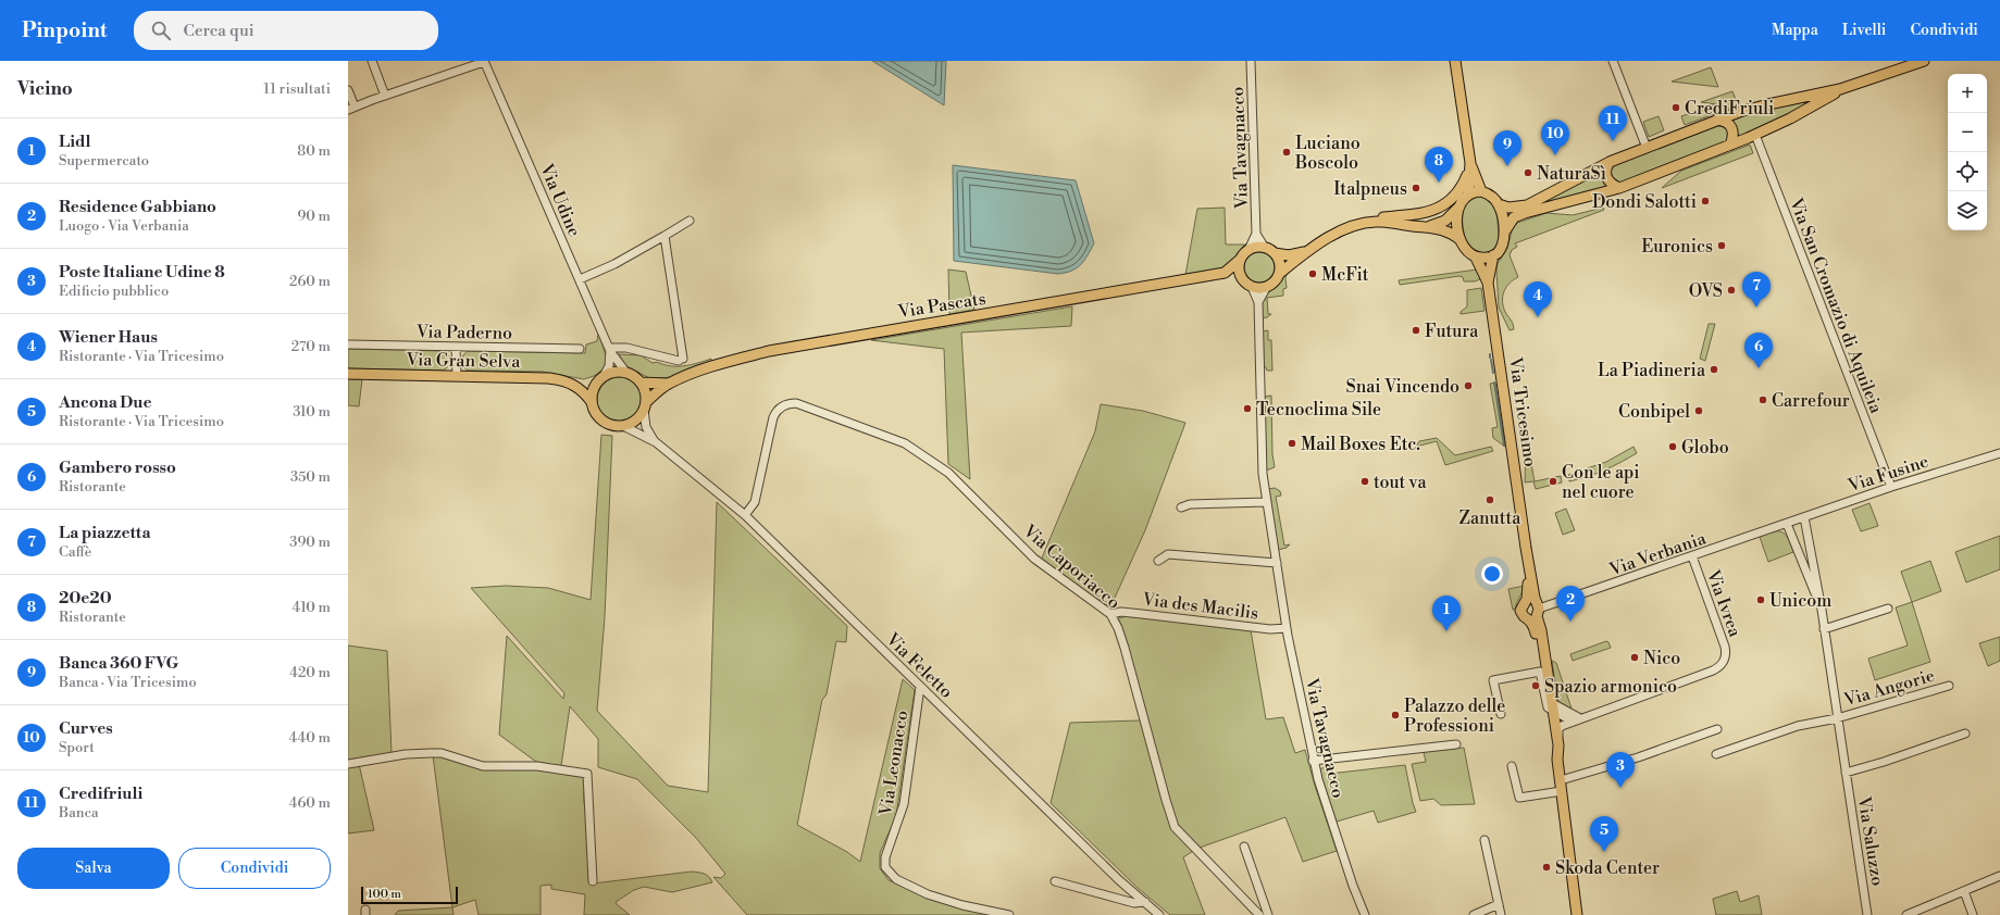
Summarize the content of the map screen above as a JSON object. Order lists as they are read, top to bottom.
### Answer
{
  "streets": {
    "main road": ["Via Pascats", "Via Gran Selva", "Via Tricesimo"],
    "street": [
      "Via Tavagnacco",
      "Via Udine",
      "Via San Cromazio di Aquileia",
      "Via Paderno",
      "Via Fusine",
      "Via Verbania",
      "Via Caporiacco",
      "Via Ivrea",
      "Via des Macilis",
      "Via Feletto",
      "Via Angorie",
      "Via Leonacco",
      "Via Saluzzo"
    ]
  },
  "crossings": [
    ["Via Tavagnacco", "Via Pascats"],
    ["Via Tavagnacco", "Via des Macilis"],
    ["Via Udine", "Via Pascats"],
    ["Via Udine", "Via Gran Selva"],
    ["Via Udine", "Via Feletto"],
    ["Via Pascats", "Via Gran Selva"],
    ["Via Pascats", "Via Feletto"],
    ["Via San Cromazio di Aquileia", "Via Fusine"],
    ["Via Gran Selva", "Via Feletto"],
    ["Via Tricesimo", "Via Verbania"],
    ["Via Tricesimo", "Via Ivrea"],
    ["Via Fusine", "Via Verbania"],
    ["Via Fusine", "Via Saluzzo"],
    ["Via Verbania", "Via Ivrea"],
    ["Via Verbania", "Via Saluzzo"],
    ["Via Caporiacco", "Via des Macilis"],
    ["Via Caporiacco", "Via Feletto"],
    ["Via Feletto", "Via Leonacco"],
    ["Via Angorie", "Via Saluzzo"]
  ],
  "places": [
    "CrediFriuli",
    "Luciano Boscolo",
    "NaturaSì",
    "Italpneus",
    "Dondi Salotti",
    "Euronics",
    "McFit",
    "OVS",
    "Futura",
    "La Piadineria",
    "Snai Vincendo",
    "Carrefour",
    "Tecnoclima Sile",
    "Conbipel",
    "Mail Boxes Etc.",
    "Globo",
    "tout va",
    "Con le api nel cuore",
    "Zanutta",
    "Unicom",
    "Nico",
    "Spazio armonico",
    "Palazzo delle Professioni",
    "Skoda Center"
  ],
  "scale_bar": "100 m",
  "page": {
    "header": "Pinpoint",
    "search": "Cerca qui",
    "nav": ["Mappa", "Livelli", "Condividi"],
    "heading": ["Vicino", "11 risultati"],
    "map_buttons": ["+", "−"],
    "pins": [
      "11",
      "10",
      "9",
      "8",
      "7",
      "4",
      "6",
      "2",
      "1",
      "3",
      "5"
    ],
    "list": [
      {
        "mark": "1",
        "name": "Lidl",
        "note": "Supermercato",
        "value": "80 m"
      },
      {
        "mark": "2",
        "name": "Residence Gabbiano",
        "note": "Luogo · Via Verbania",
        "value": "90 m"
      },
      {
        "mark": "3",
        "name": "Poste Italiane Udine 8",
        "note": "Edificio pubblico",
        "value": "260 m"
      },
      {
        "mark": "4",
        "name": "Wiener Haus",
        "note": "Ristorante · Via Tricesimo",
        "value": "270 m"
      },
      {
        "mark": "5",
        "name": "Ancona Due",
        "note": "Ristorante · Via Tricesimo",
        "value": "310 m"
      },
      {
        "mark": "6",
        "name": "Gambero rosso",
        "note": "Ristorante",
        "value": "350 m"
      },
      {
        "mark": "7",
        "name": "La piazzetta",
        "note": "Caffè",
        "value": "390 m"
      },
      {
        "mark": "8",
        "name": "20e20",
        "note": "Ristorante",
        "value": "410 m"
      },
      {
        "mark": "9",
        "name": "Banca 360 FVG",
        "note": "Banca · Via Tricesimo",
        "value": "420 m"
      },
      {
        "mark": "10",
        "name": "Curves",
        "note": "Sport",
        "value": "440 m"
      },
      {
        "mark": "11",
        "name": "Credifriuli",
        "note": "Banca",
        "value": "460 m"
      }
    ],
    "buttons": ["Salva", "Condividi"],
    "scale": "100 m"
  }
}
